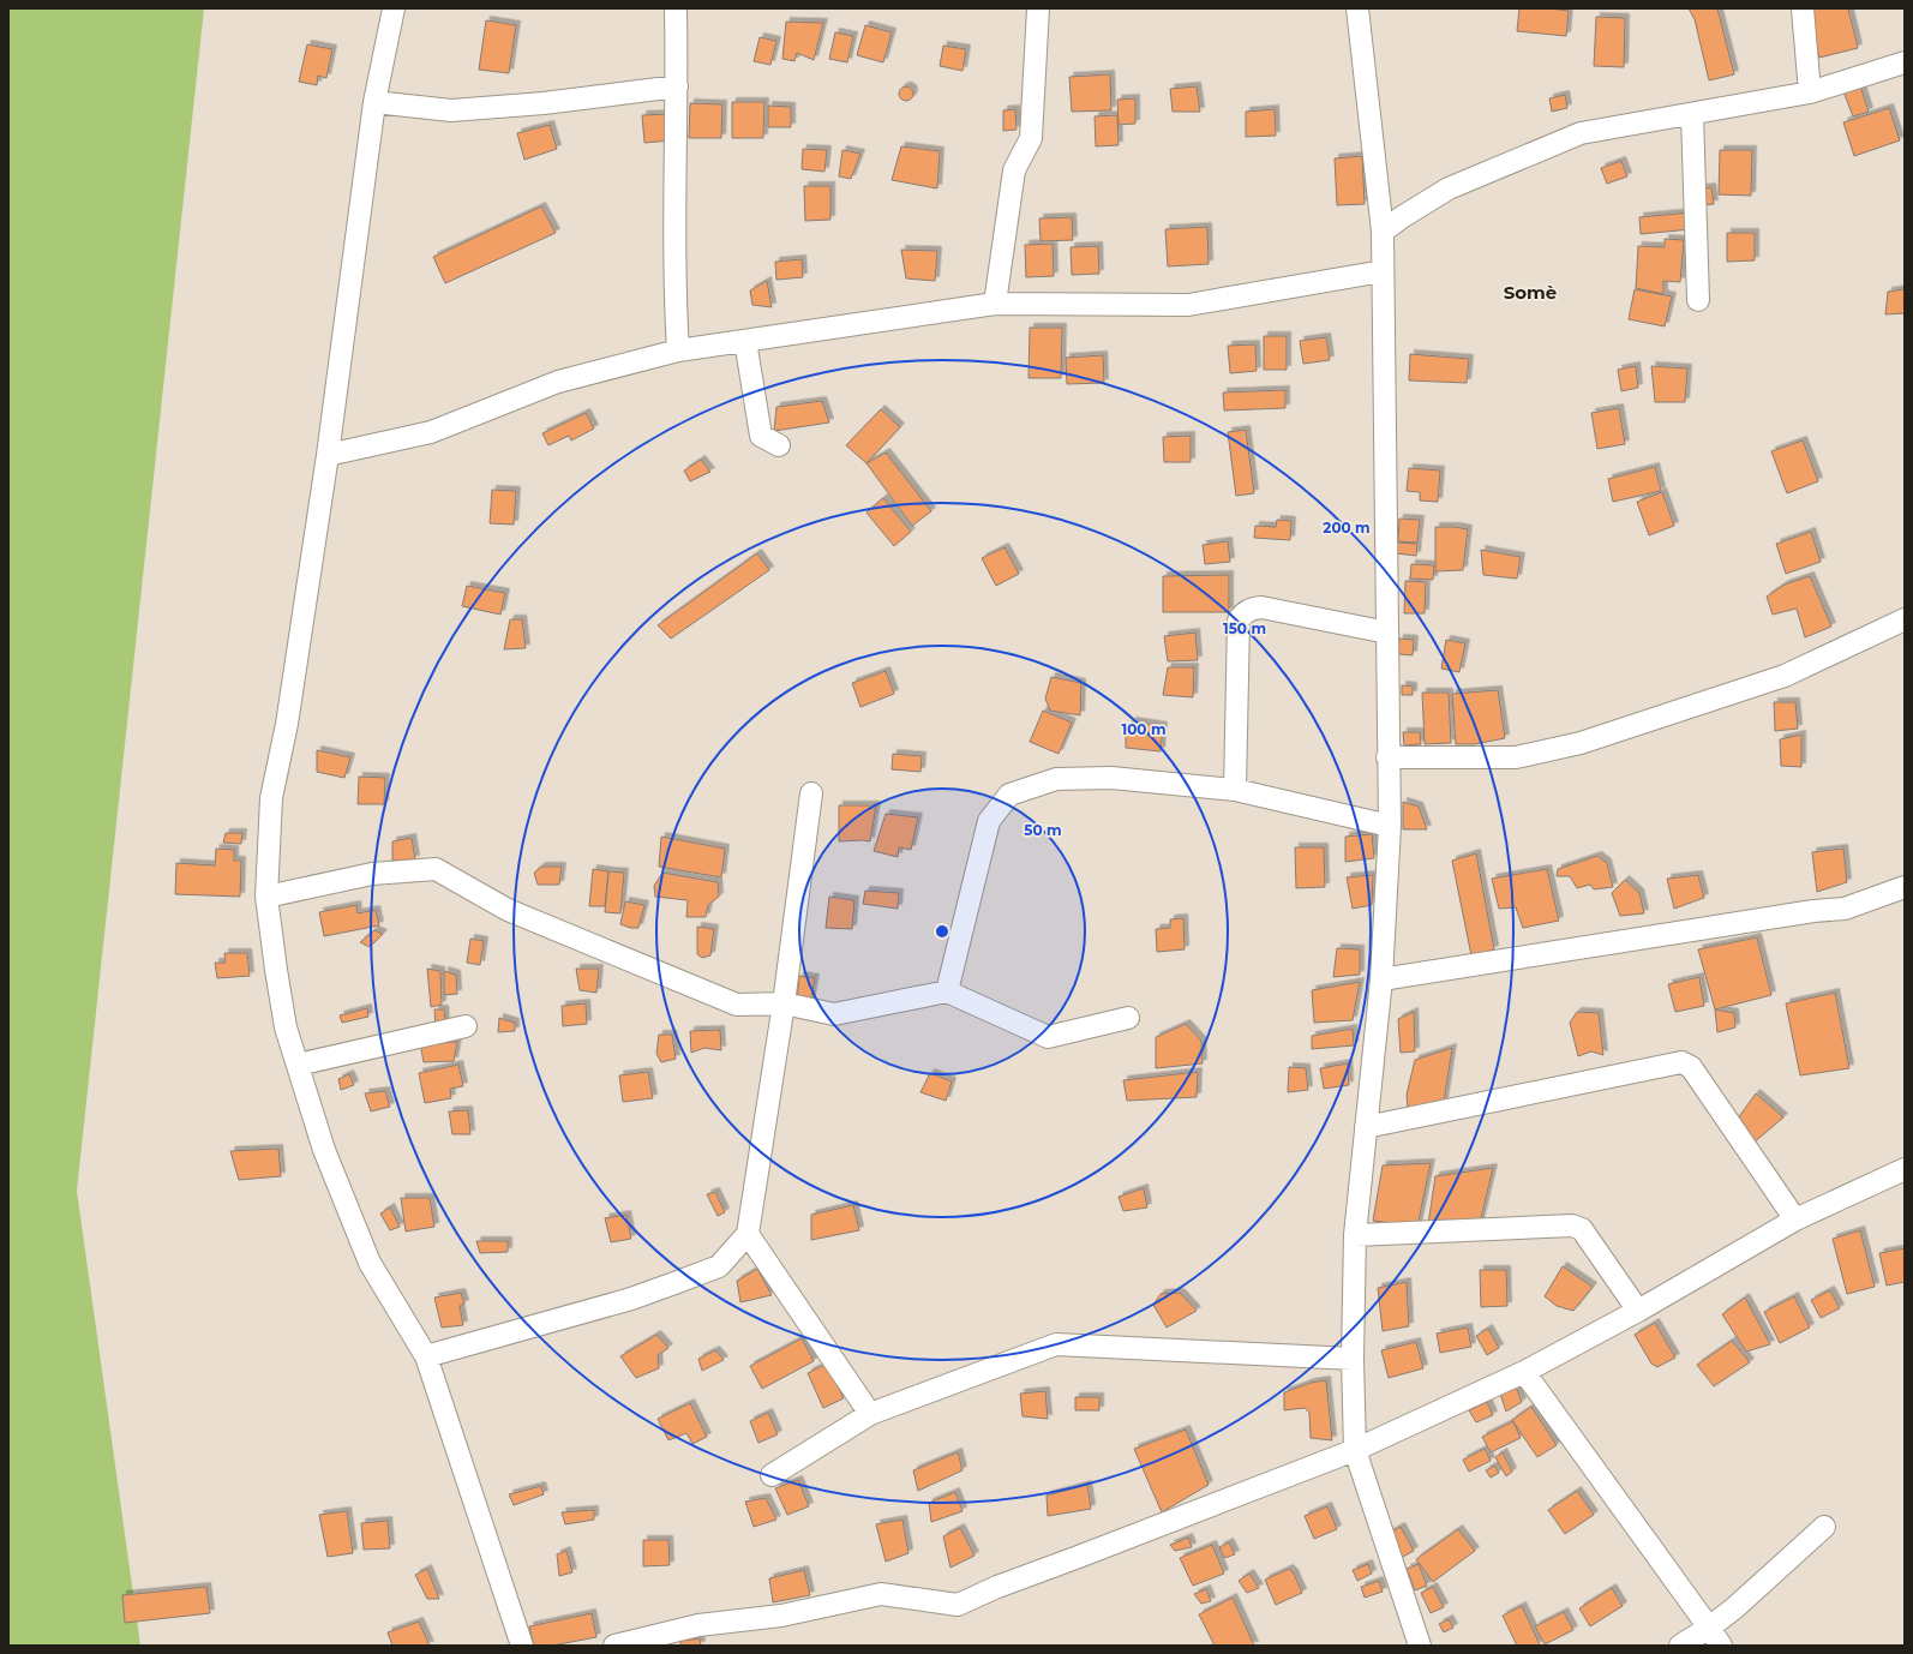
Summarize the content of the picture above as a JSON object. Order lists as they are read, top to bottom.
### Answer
{
  "districts": ["Somè"],
  "rings": [
    "200 m",
    "150 m",
    "100 m",
    "50 m"
  ]
}
